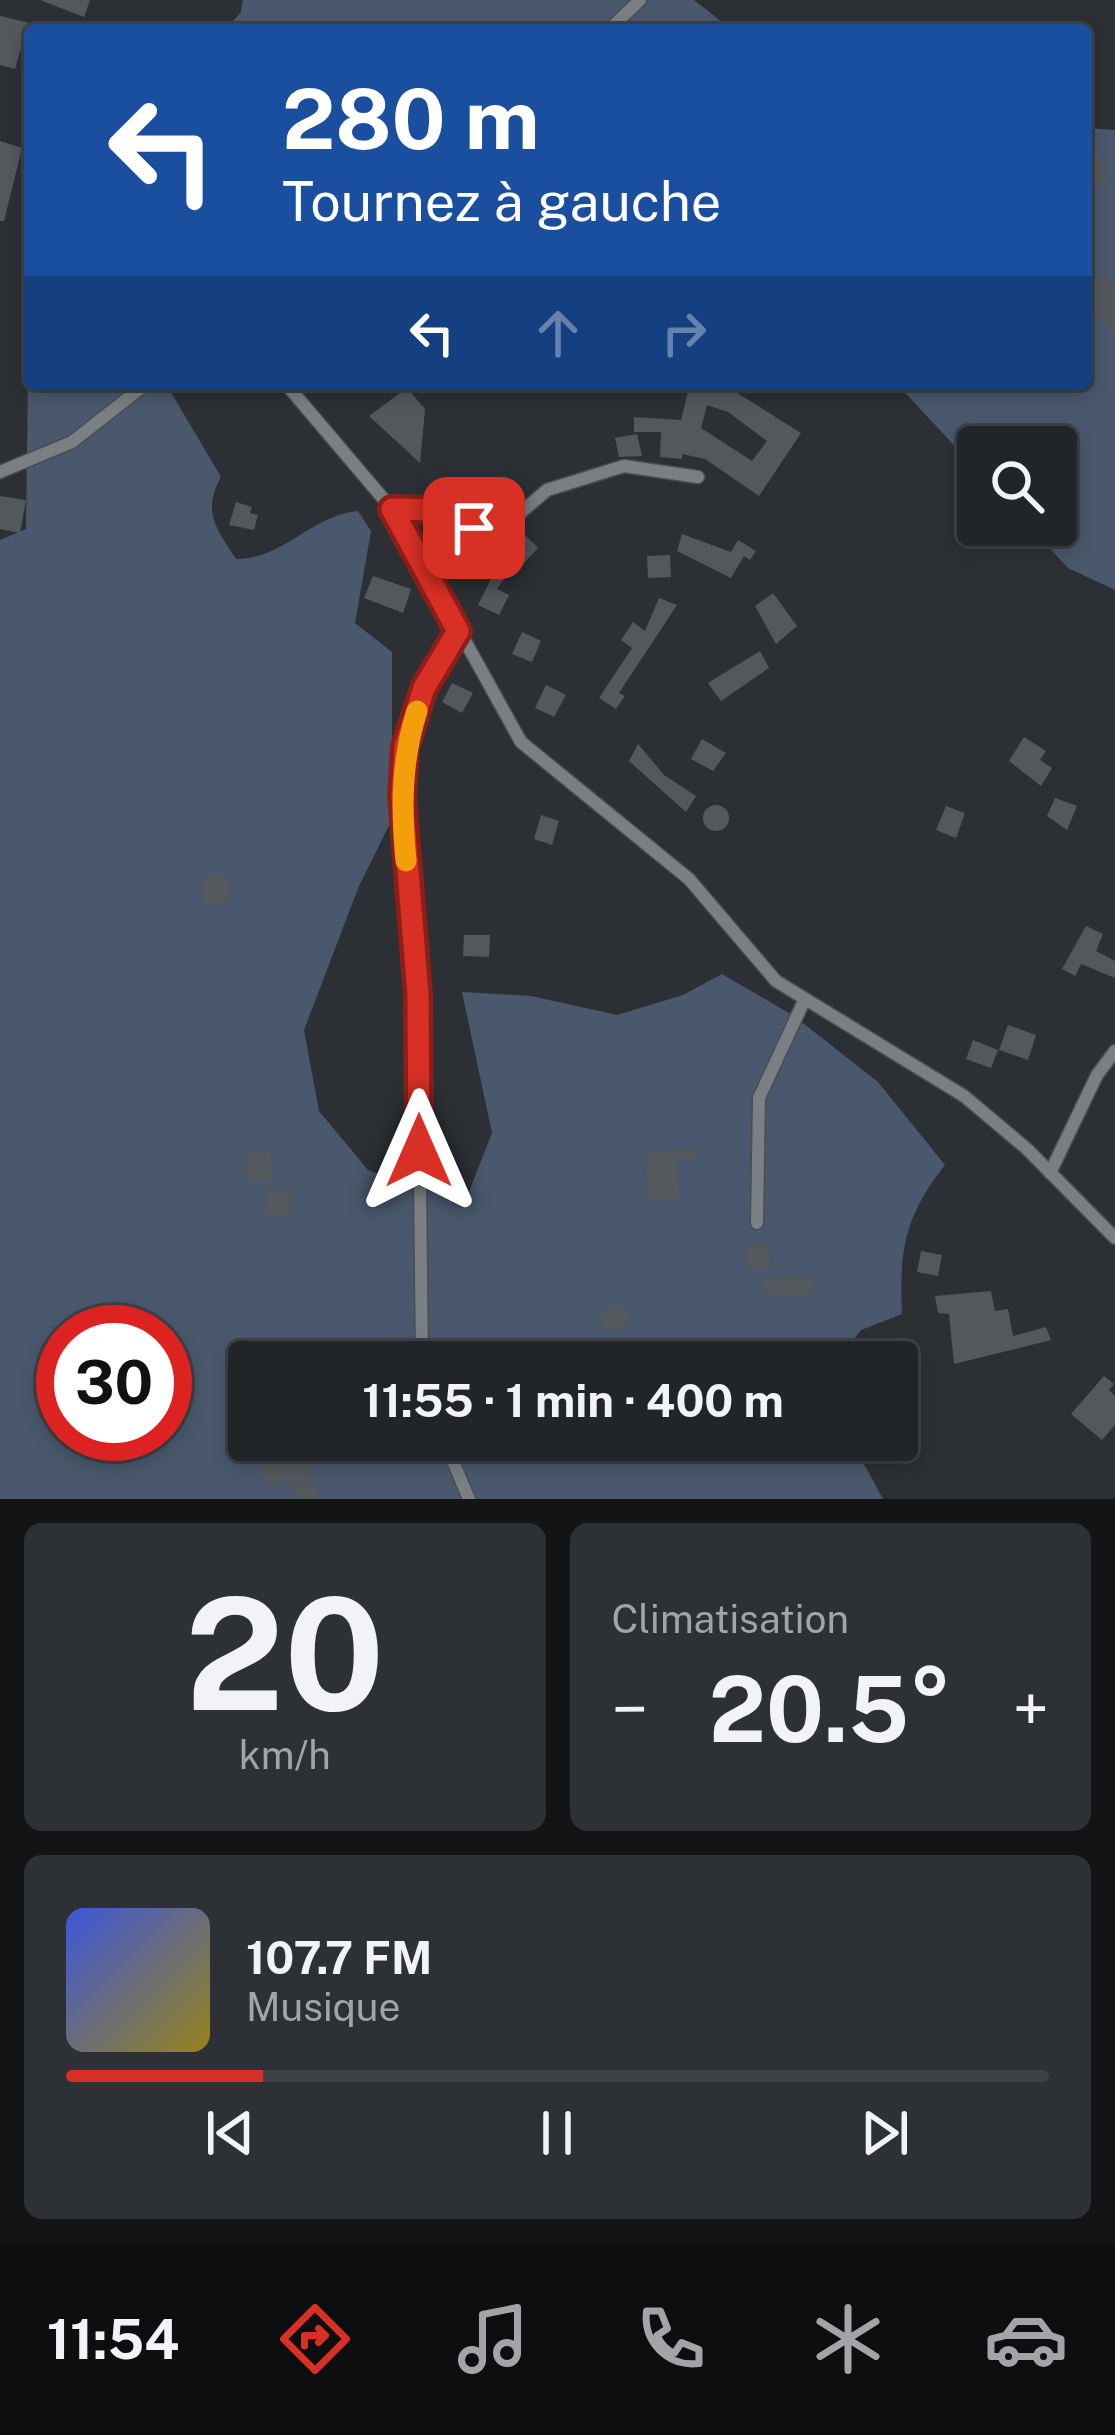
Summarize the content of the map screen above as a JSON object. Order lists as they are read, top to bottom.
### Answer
{
  "page": {
    "turn": ["280 m", "Tournez à gauche"],
    "limit": "30",
    "trip": "11:55 · 1 min · 400 m",
    "tile": [
      ["20", "km/h"],
      "Climatisation"
    ],
    "heat": ["−", "20.5°", "+"],
    "song": ["107.7 FM", "Musique"],
    "tabs": "11:54"
  }
}
